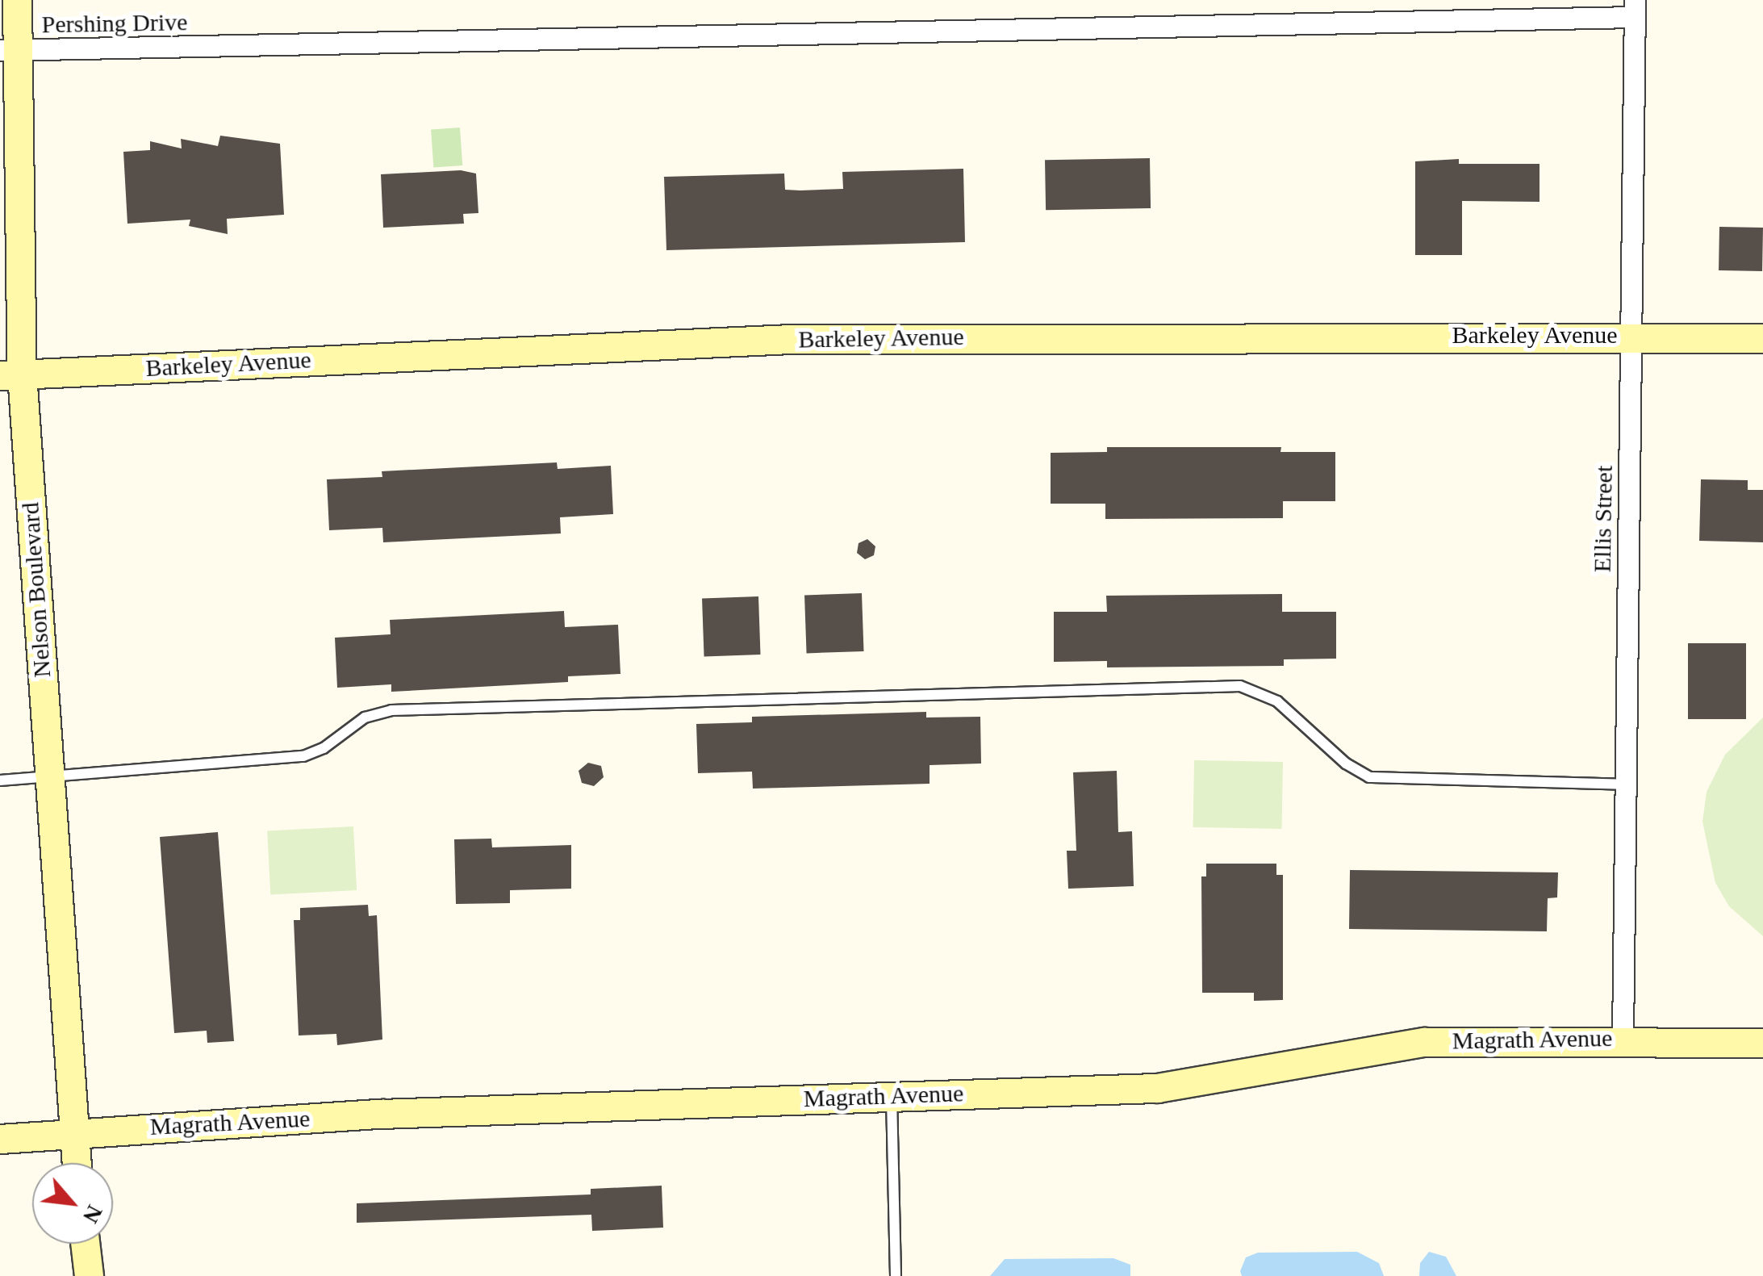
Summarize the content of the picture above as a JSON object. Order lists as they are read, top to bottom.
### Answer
{
  "streets": {
    "main road": ["Barkeley Avenue", "Nelson Boulevard", "Magrath Avenue"],
    "street": ["Pershing Drive", "Ellis Street"]
  },
  "crossings": [
    ["Pershing Drive", "Ellis Street"],
    ["Pershing Drive", "Nelson Boulevard"],
    ["Barkeley Avenue", "Ellis Street"],
    ["Barkeley Avenue", "Nelson Boulevard"],
    ["Ellis Street", "Magrath Avenue"],
    ["Nelson Boulevard", "Magrath Avenue"]
  ],
  "north": "bottom right"
}
